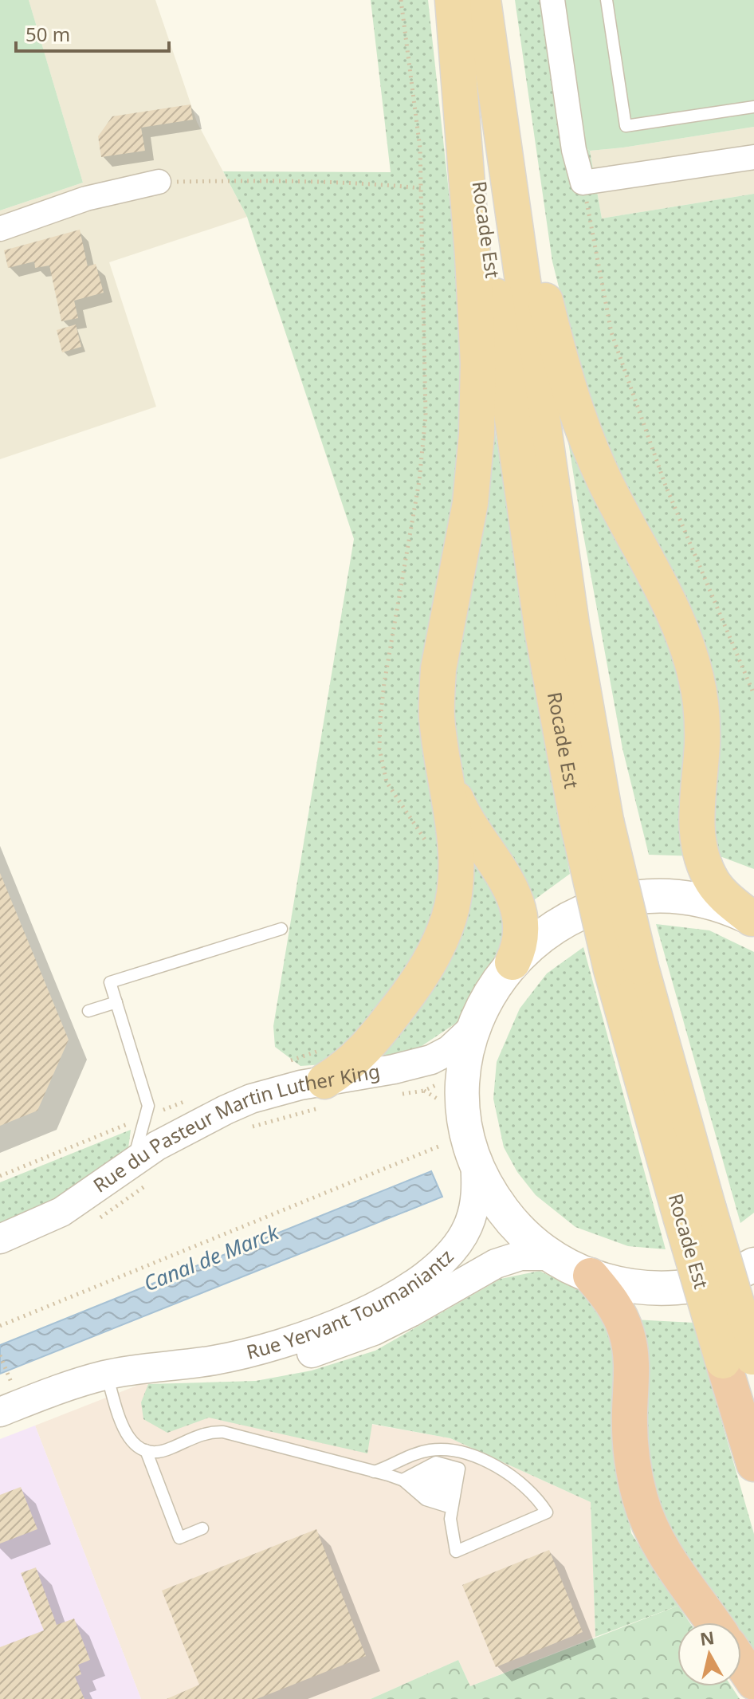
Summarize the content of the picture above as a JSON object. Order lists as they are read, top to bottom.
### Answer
{
  "streets": {
    "highway": ["Rocade Est"],
    "street": ["Rue du Pasteur Martin Luther King", "Rue Yervant Toumaniantz"]
  },
  "water": ["Canal de Marck"],
  "scale_bar": "50 m",
  "north": "top"
}
